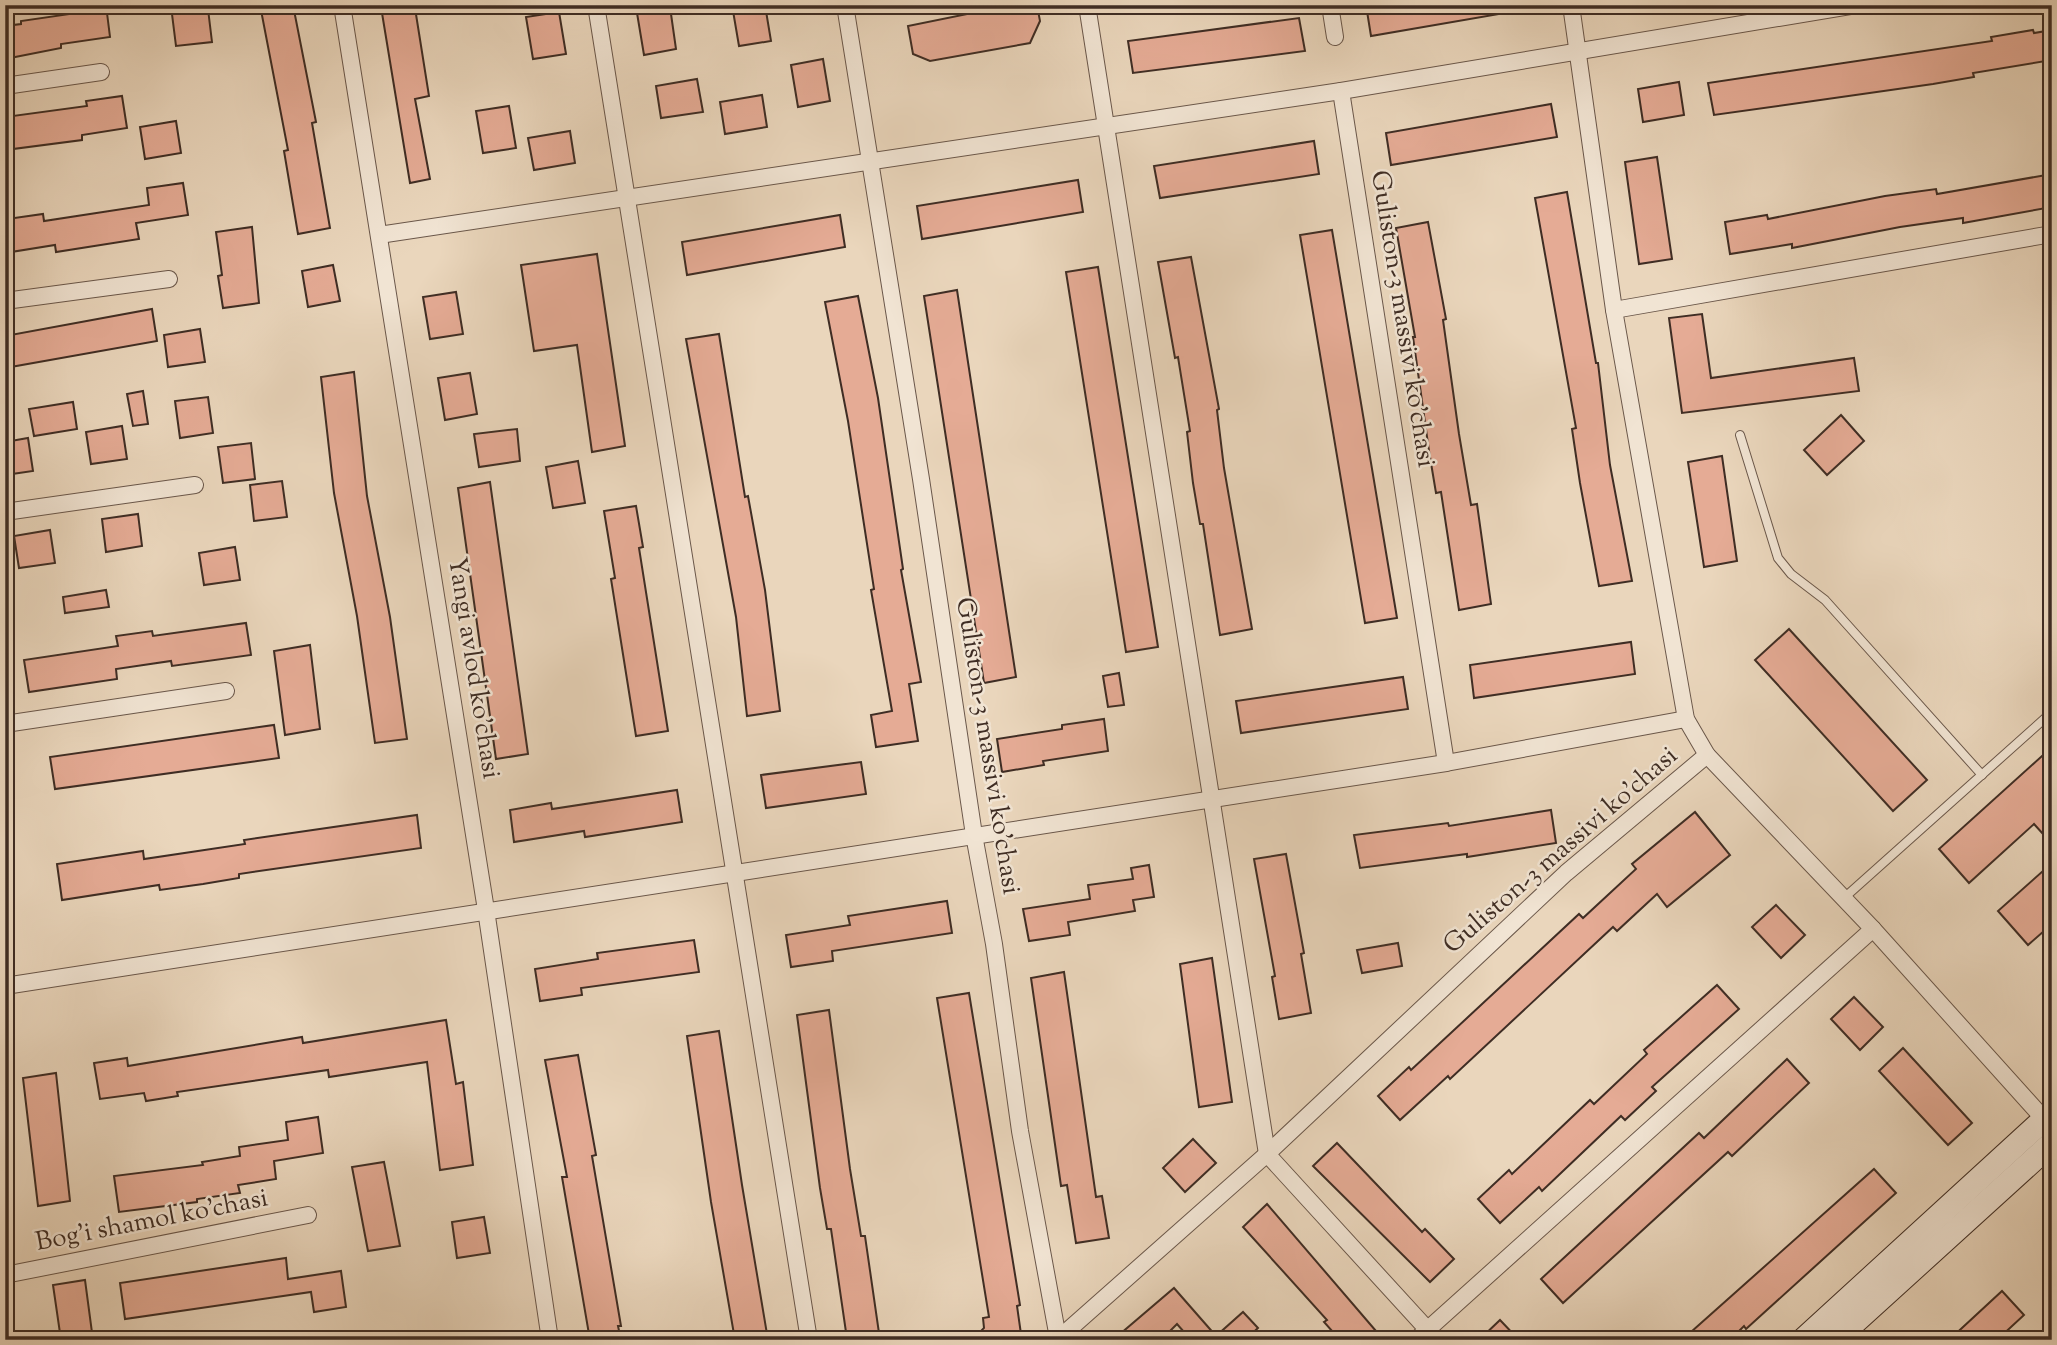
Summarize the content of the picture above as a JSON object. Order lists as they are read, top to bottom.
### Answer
{
  "streets": {
    "street": ["Guliston-3 massivi ko'chasi", "Yangi avlod ko'chasi", "Bog'i shamol ko'chasi"]
  }
}
